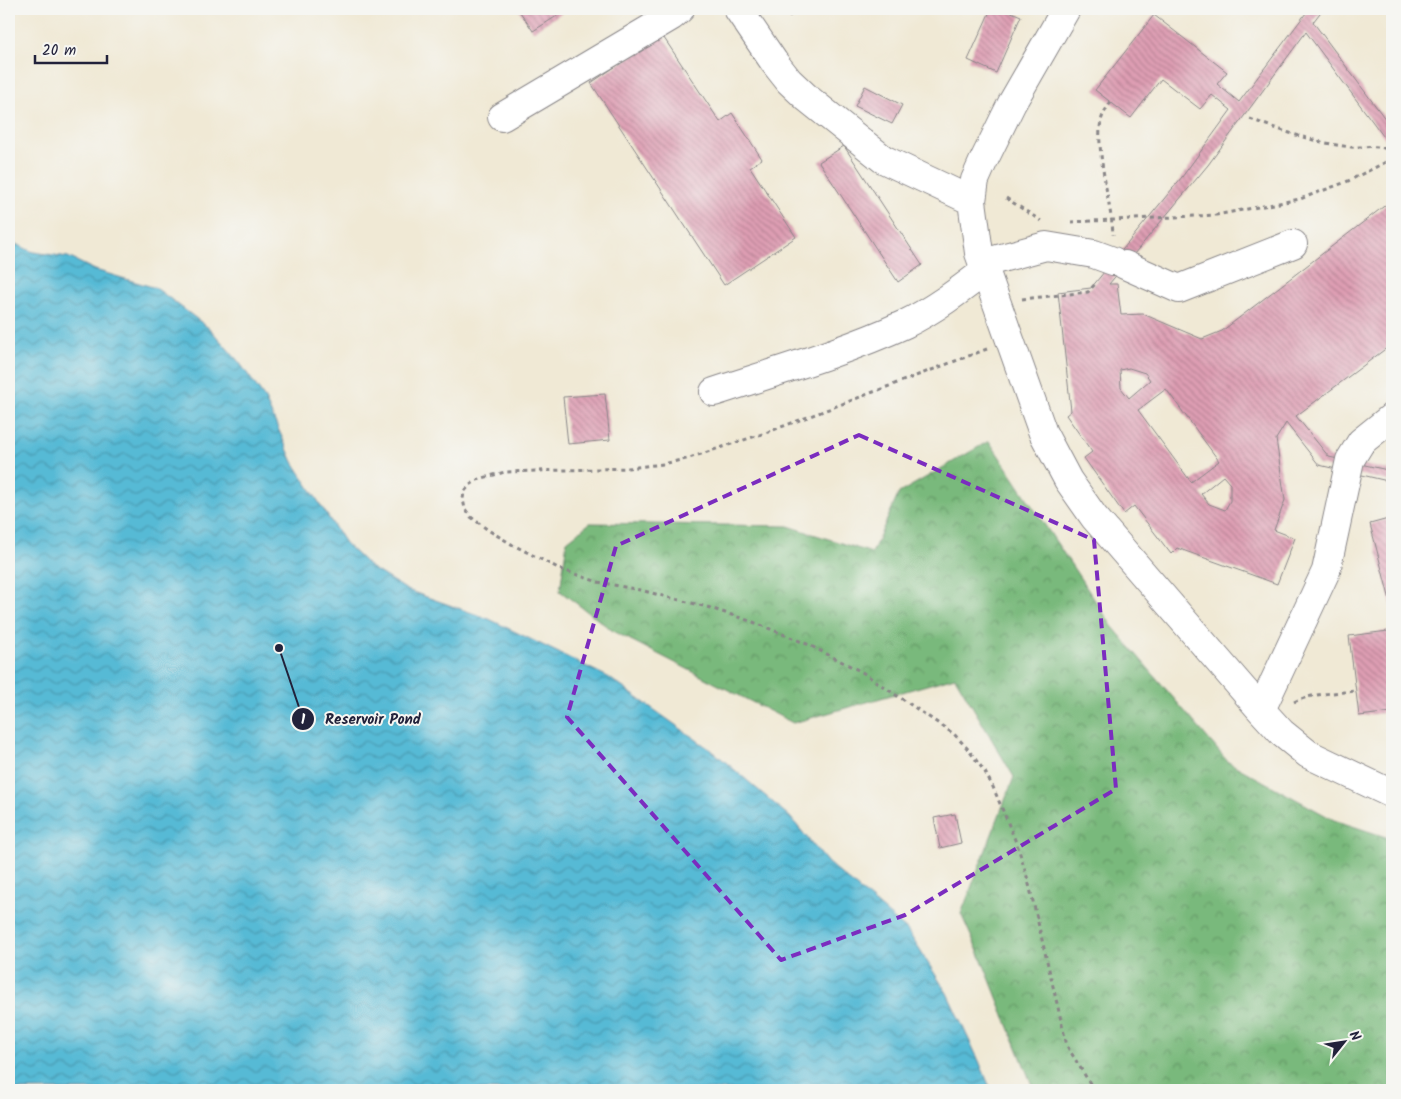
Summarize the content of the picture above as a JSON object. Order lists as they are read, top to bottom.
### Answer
{
  "places": ["Reservoir Pond"],
  "scale_bar": "20 m",
  "north": "top right"
}
